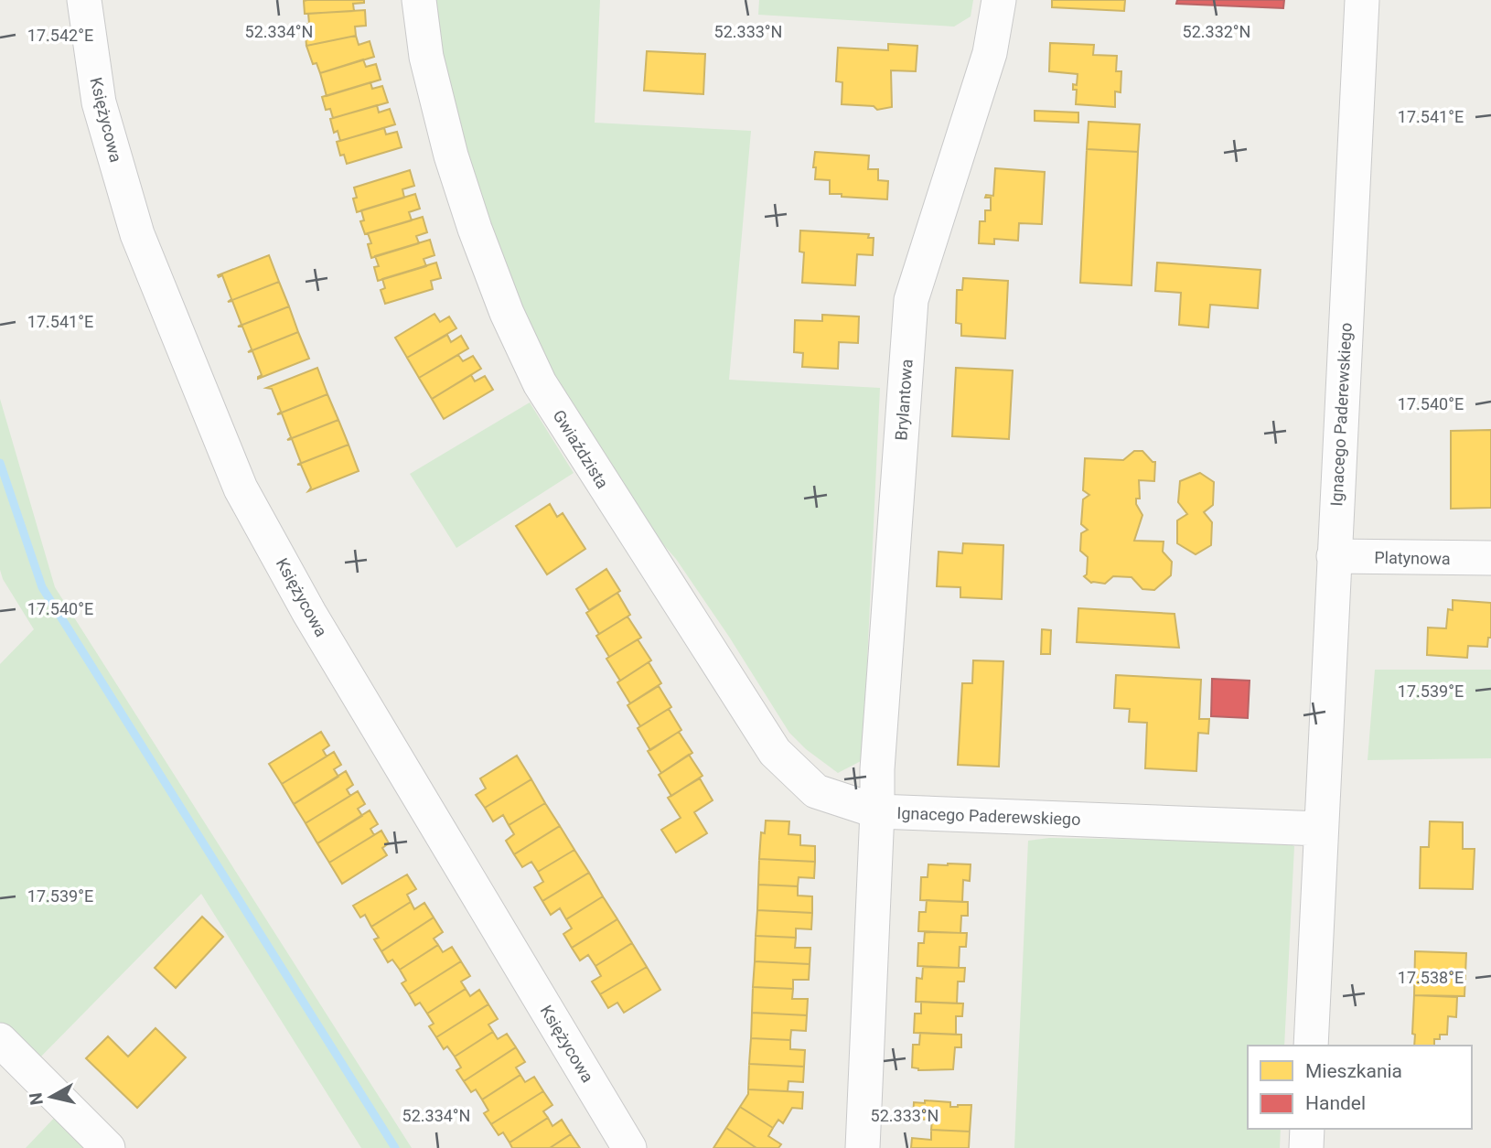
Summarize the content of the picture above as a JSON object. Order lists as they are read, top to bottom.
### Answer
{
  "streets": {
    "street": [
      "Księżycowa",
      "Brylantowa",
      "Ignacego Paderewskiego",
      "Gwiaździsta",
      "Platynowa"
    ]
  },
  "crossings": [
    ["Brylantowa", "Ignacego Paderewskiego"],
    ["Brylantowa", "Gwiaździsta"],
    ["Ignacego Paderewskiego", "Gwiaździsta"],
    ["Ignacego Paderewskiego", "Platynowa"]
  ],
  "legend": ["Mieszkania", "Handel"],
  "north": "left",
  "coordinates": [
    "52.334°N",
    "52.333°N",
    "52.332°N",
    "17.542°E",
    "17.541°E",
    "17.540°E",
    "17.539°E",
    "17.538°E"
  ]
}
